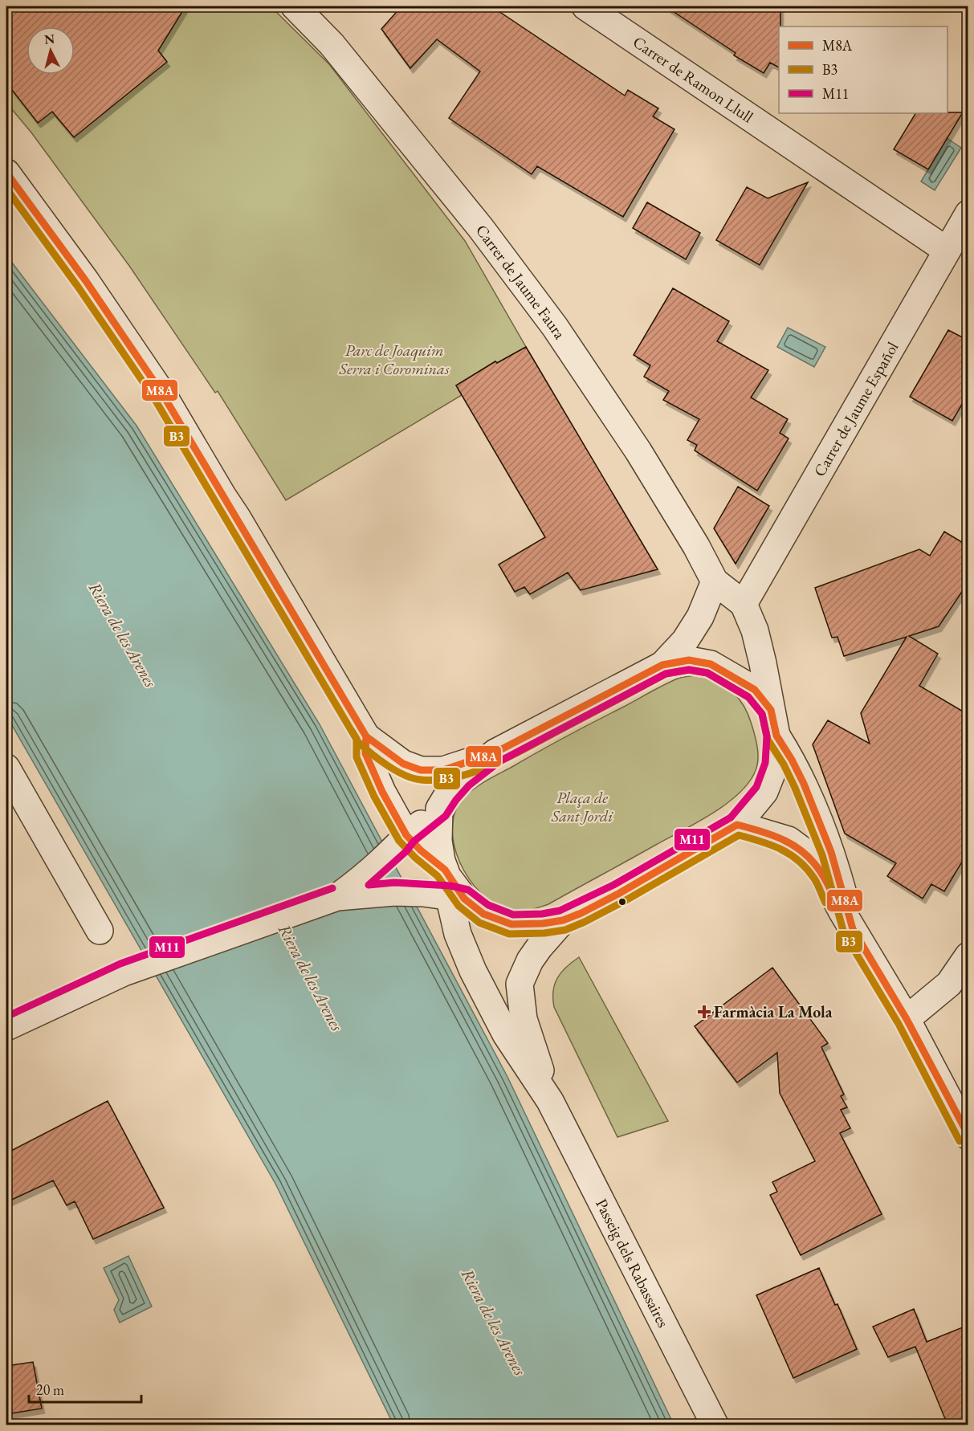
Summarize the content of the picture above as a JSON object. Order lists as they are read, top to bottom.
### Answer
{
  "streets": {
    "street": [
      "Carrer de Ramon Llull",
      "Carrer de Jaume Faura",
      "Carrer de Jaume Español",
      "Passeig dels Rabassaires"
    ]
  },
  "crossings": [
    ["Carrer de Ramon Llull", "Carrer de Jaume Español"],
    ["Carrer de Jaume Faura", "Carrer de Jaume Español"]
  ],
  "water": ["Riera de les Arenes"],
  "parks": ["Parc de Joaquim Serra i Corominas", "Plaça de Sant Jordi"],
  "places": {
    "health": ["Farmàcia La Mola"]
  },
  "lines": ["transit line M8A", "transit line B3", "transit line M11"],
  "legend": ["M8A", "B3", "M11"],
  "scale_bar": "20 m",
  "north": "top"
}
